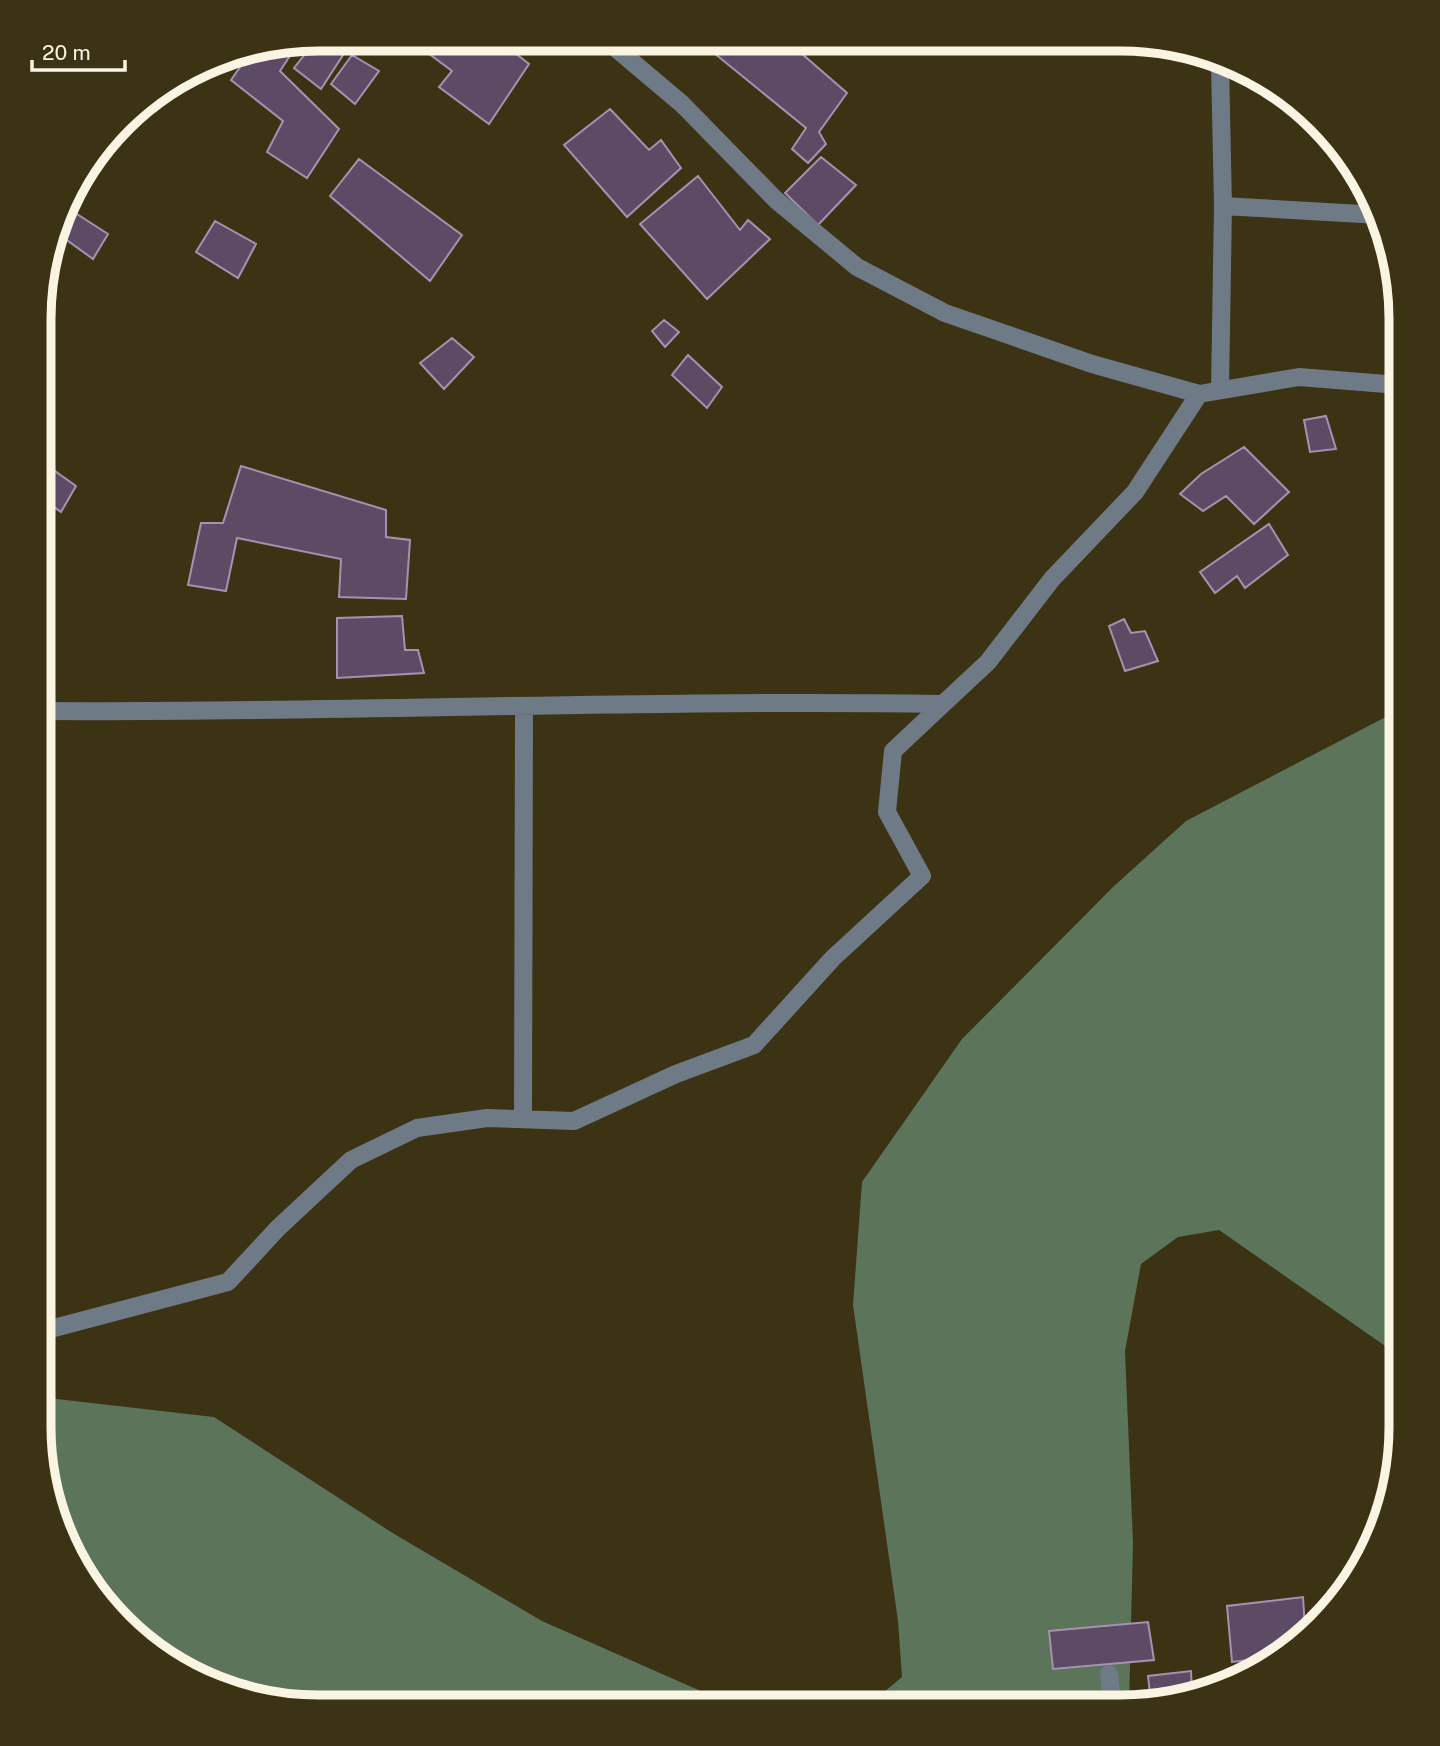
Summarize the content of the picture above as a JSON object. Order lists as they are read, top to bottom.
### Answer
{
  "scale_bar": "20 m"
}
